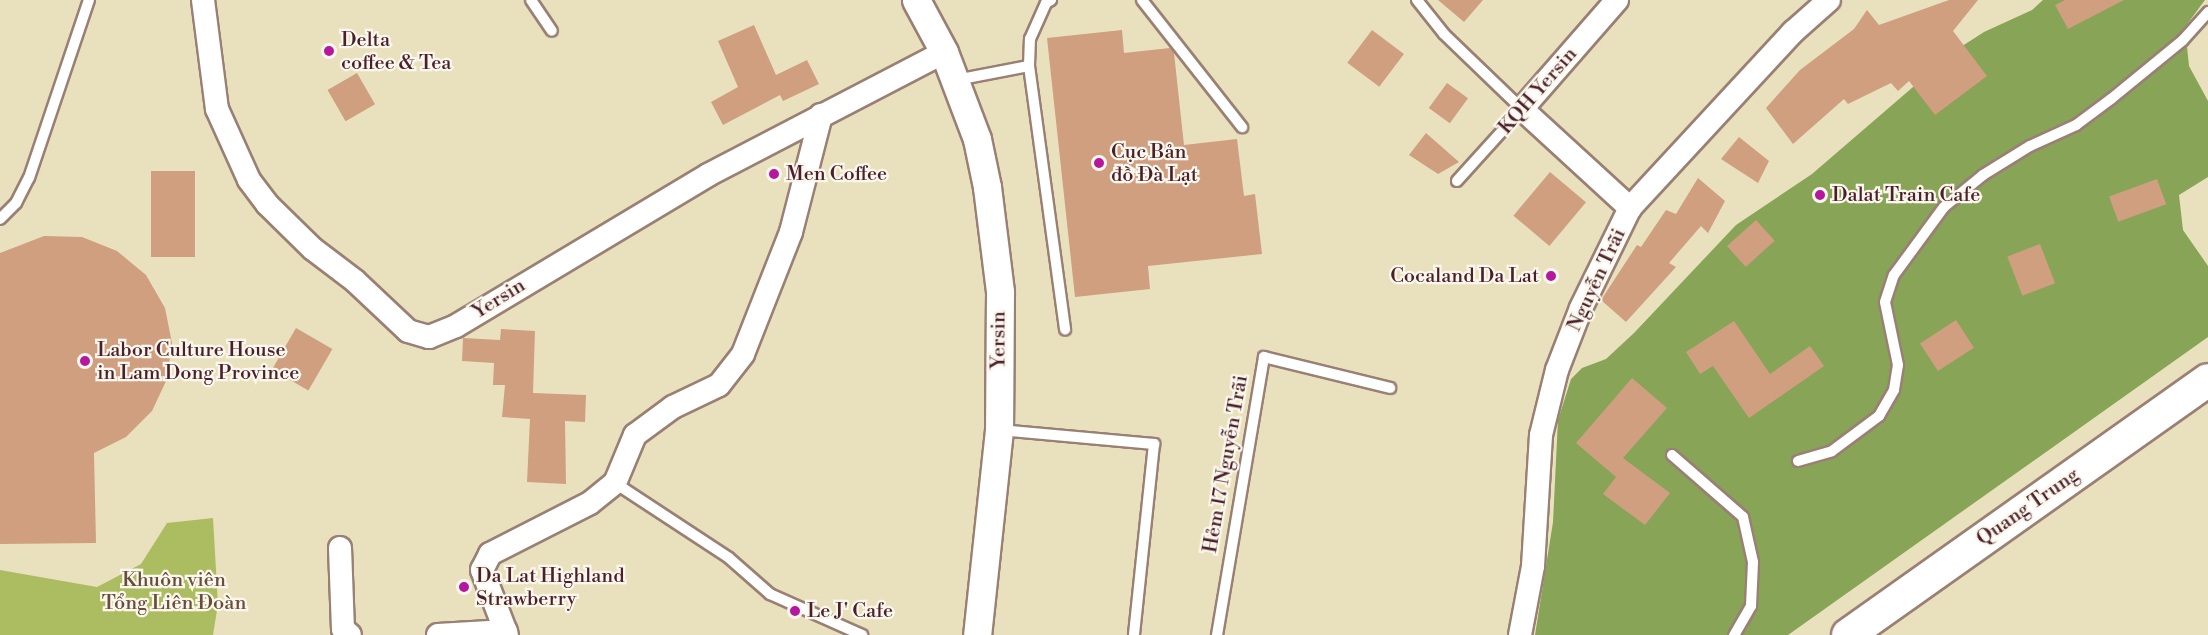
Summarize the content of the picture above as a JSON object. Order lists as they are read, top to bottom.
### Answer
{
  "streets": {
    "main road": ["Quang Trung"],
    "street": ["KQH Yersin", "Nguyễn Trãi", "Yersin"],
    "lane": ["Hẻm 17 Nguyễn Trãi"]
  },
  "parks": ["Khuôn viên Tổng Liên Đoàn"],
  "places": [
    "Delta coffee & Tea",
    "Cục Bản đồ Đà Lạt",
    "Men Coffee",
    "Dalat Train Cafe",
    "Cocaland Da Lat",
    "Labor Culture House in Lam Dong Province",
    "Da Lat Highland Strawberry",
    "Le J' Cafe"
  ]
}
